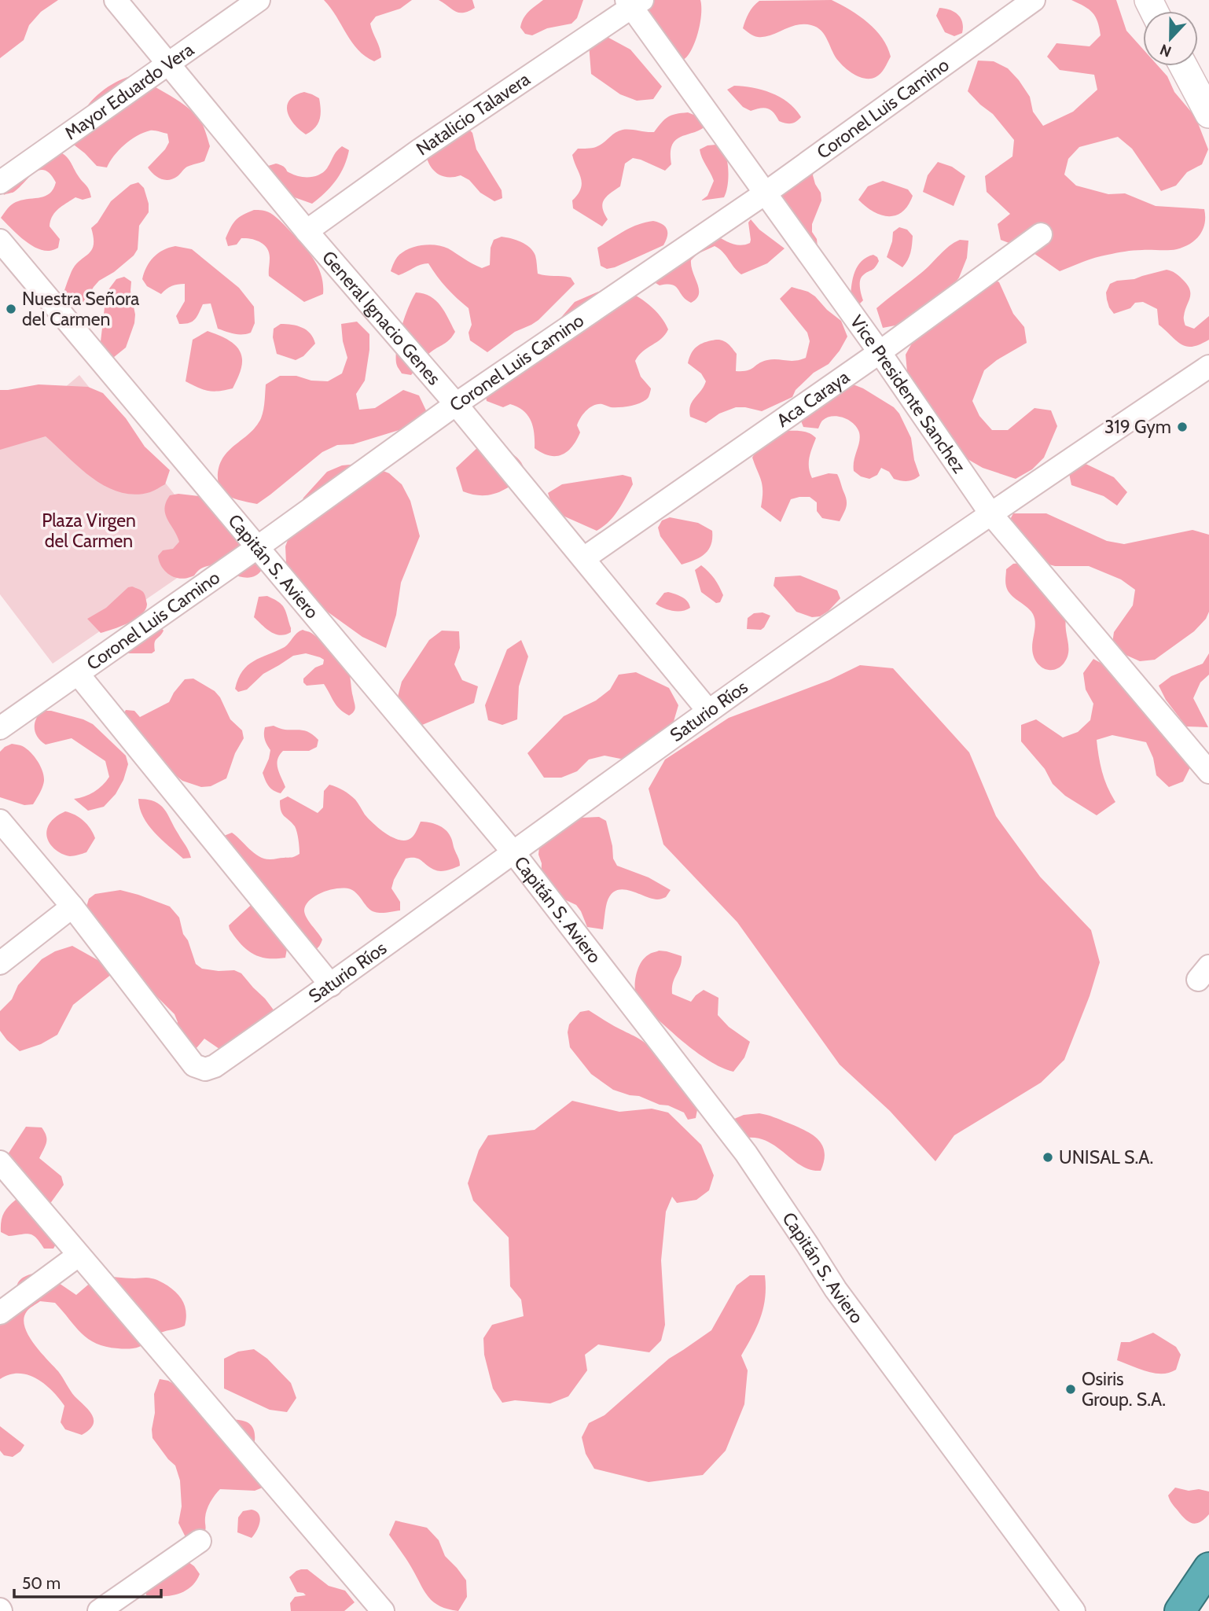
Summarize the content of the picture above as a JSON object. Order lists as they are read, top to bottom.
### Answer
{
  "streets": {
    "street": [
      "Mayor Eduardo Vera",
      "Coronel Luis Camino",
      "Natalicio Talavera",
      "General Ignacio Genes",
      "Vice Presidente Sanchez",
      "Aca Caraya",
      "Capitán S. Aviero",
      "Saturio Ríos"
    ]
  },
  "crossings": [
    ["Mayor Eduardo Vera", "General Ignacio Genes"],
    ["Coronel Luis Camino", "General Ignacio Genes"],
    ["Coronel Luis Camino", "Vice Presidente Sanchez"],
    ["Coronel Luis Camino", "Capitán S. Aviero"],
    ["Natalicio Talavera", "General Ignacio Genes"],
    ["Natalicio Talavera", "Vice Presidente Sanchez"],
    ["General Ignacio Genes", "Aca Caraya"],
    ["General Ignacio Genes", "Saturio Ríos"],
    ["Vice Presidente Sanchez", "Aca Caraya"],
    ["Vice Presidente Sanchez", "Saturio Ríos"],
    ["Capitán S. Aviero", "Saturio Ríos"]
  ],
  "parks": ["Plaza Virgen del Carmen"],
  "places": [
    "Nuestra Señora del Carmen",
    "319 Gym",
    "UNISAL S.A.",
    "Osiris Group. S.A."
  ],
  "scale_bar": "50 m",
  "north": "bottom"
}
